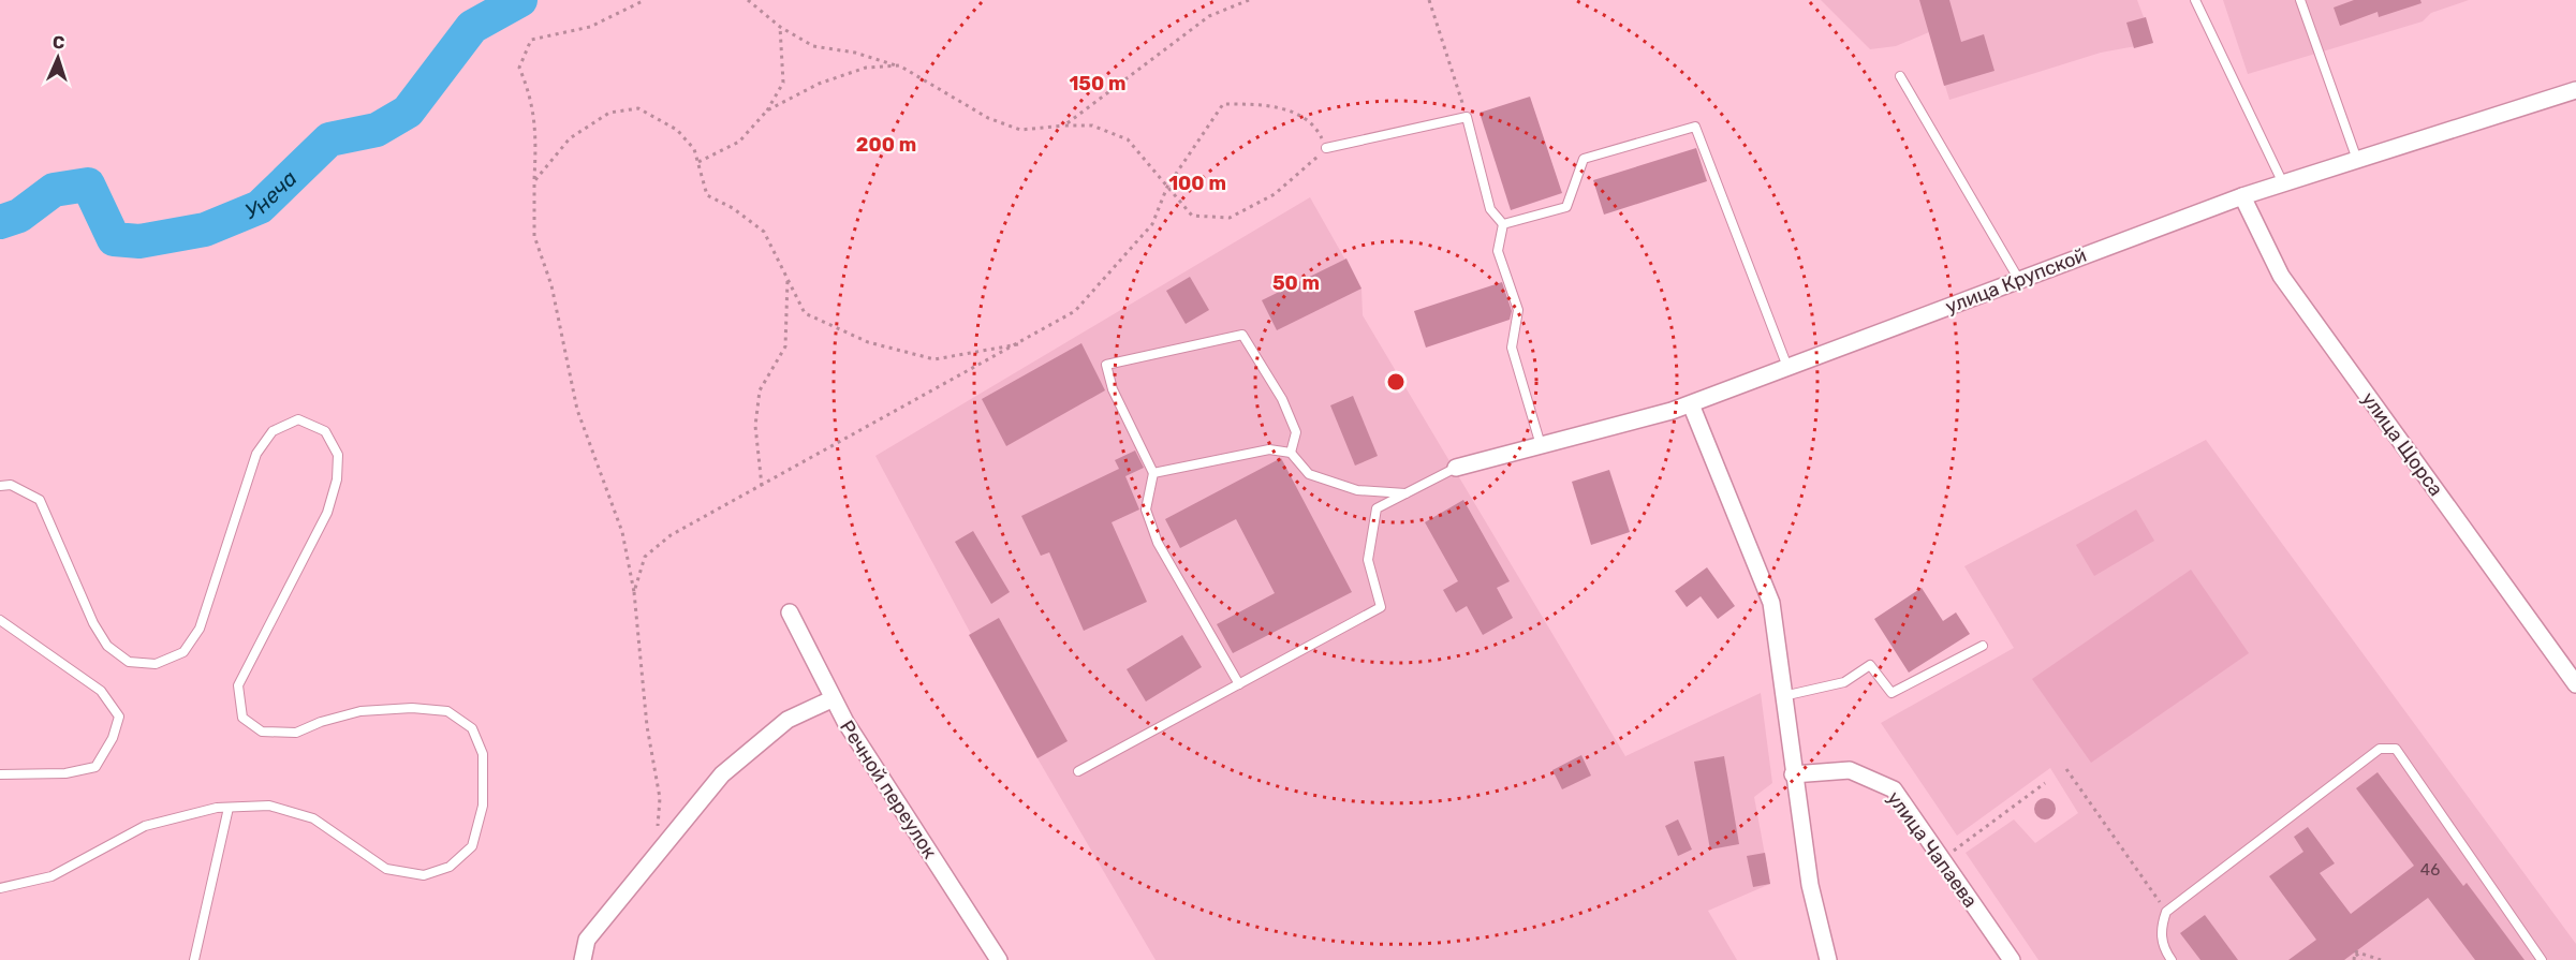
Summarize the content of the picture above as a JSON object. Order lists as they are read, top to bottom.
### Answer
{
  "streets": {
    "street": [
      "улица Крупской",
      "улица Щорса",
      "Речной переулок",
      "улица Чапаева"
    ]
  },
  "crossings": [
    ["улица Крупской", "улица Щорса"]
  ],
  "water": ["Унеча"],
  "house_numbers": ["46"],
  "north": "top",
  "rings": [
    "150 m",
    "200 m",
    "100 m",
    "50 m"
  ]
}
